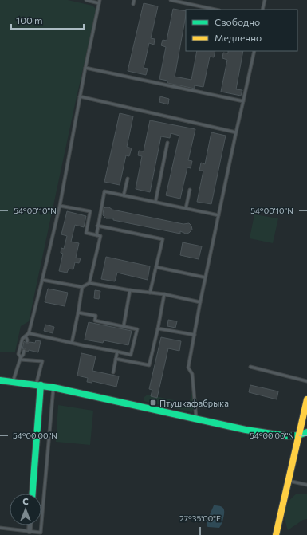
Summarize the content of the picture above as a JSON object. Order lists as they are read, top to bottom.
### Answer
{
  "places": {
    "transit": ["Птушкафабрыка"]
  },
  "legend": ["Свободно", "Медленно"],
  "scale_bar": "100 m",
  "north": "top",
  "coordinates": ["54°00'10\"N", "54°00'00\"N", "27°35'00\"E"]
}
